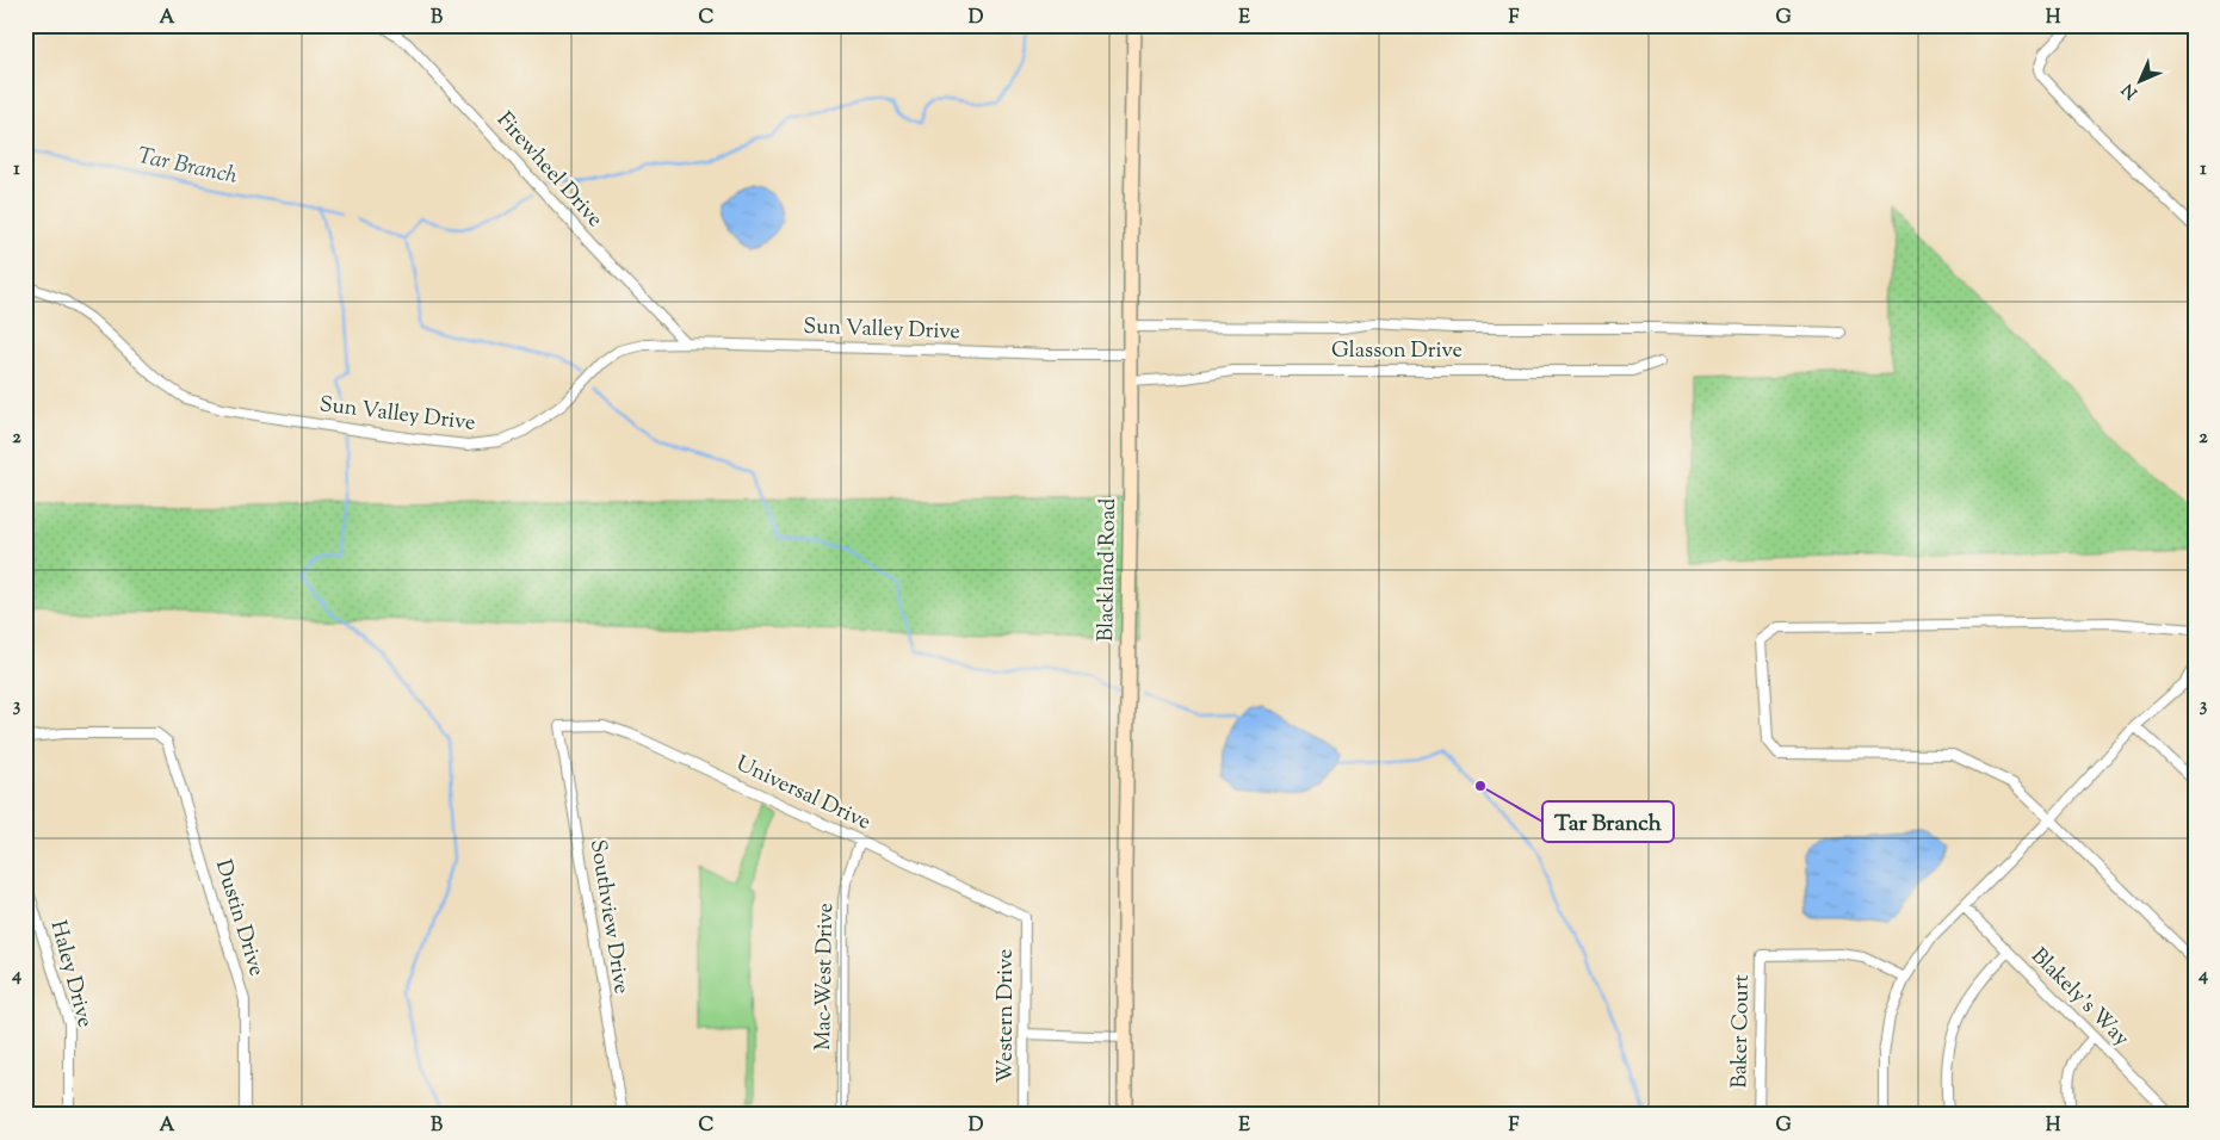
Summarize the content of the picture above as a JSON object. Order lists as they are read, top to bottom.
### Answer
{
  "streets": {
    "street": [
      "Firewheel Drive",
      "Sun Valley Drive",
      "Glasson Drive",
      "Blackland Road",
      "Universal Drive",
      "Southview Drive",
      "Dustin Drive",
      "Haley Drive",
      "Mac-West Drive",
      "Blakely's Way",
      "Western Drive",
      "Baker Court"
    ]
  },
  "crossings": [
    ["Firewheel Drive", "Sun Valley Drive"],
    ["Sun Valley Drive", "Blackland Road"],
    ["Glasson Drive", "Blackland Road"],
    ["Universal Drive", "Southview Drive"],
    ["Universal Drive", "Mac-West Drive"],
    ["Universal Drive", "Western Drive"]
  ],
  "water": ["Tar Branch"],
  "places": ["Tar Branch"],
  "north": "bottom left",
  "grid": {
    "columns": [
      "A",
      "B",
      "C",
      "D",
      "E",
      "F",
      "G",
      "H"
    ],
    "rows": [
      "1",
      "2",
      "3",
      "4"
    ]
  }
}
